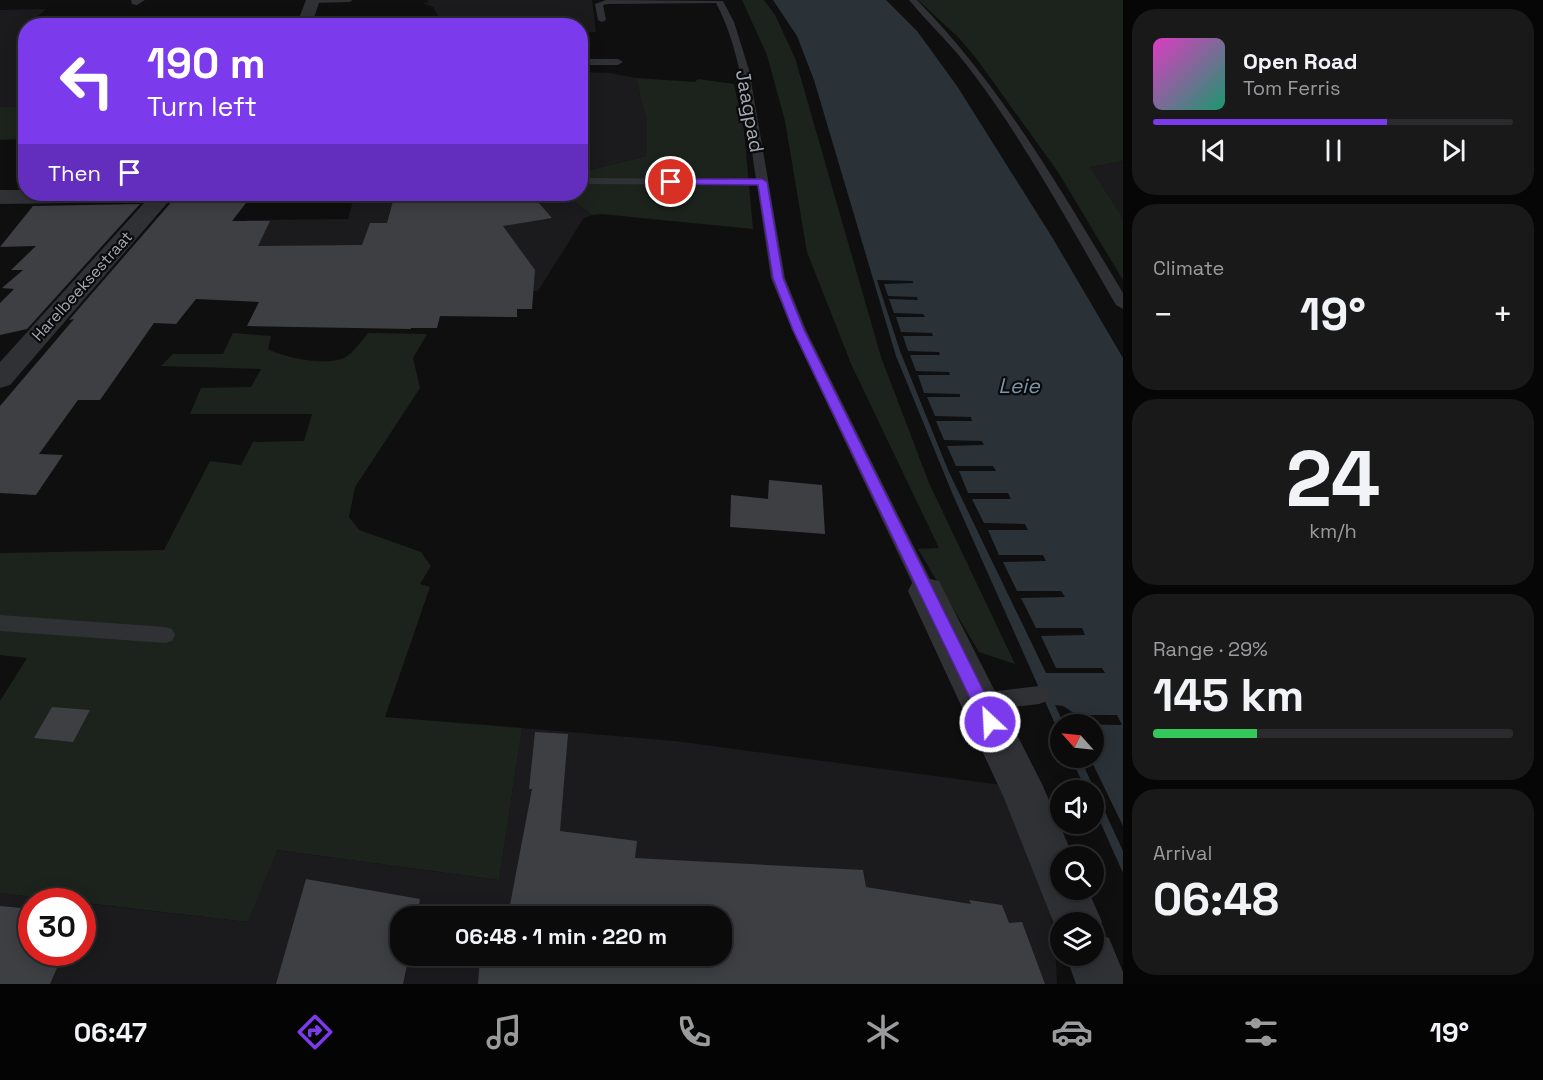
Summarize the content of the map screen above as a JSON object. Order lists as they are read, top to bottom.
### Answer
{
  "streets": {
    "street": ["Jaagpad", "Harelbeeksestraat"]
  },
  "water": ["Leie"],
  "north": "top left",
  "page": {
    "turn": ["190 m", "Turn left"],
    "song": ["Open Road", "Tom Ferris"],
    "then": "Then",
    "tile": [
      "Climate",
      ["24", "km/h"],
      ["Range · 29%", "145 km"],
      ["Arrival", "06:48"]
    ],
    "heat": ["−", "19°", "+"],
    "limit": "30",
    "trip": "06:48 · 1 min · 220 m",
    "tabs": ["06:47", "19°"]
  }
}
